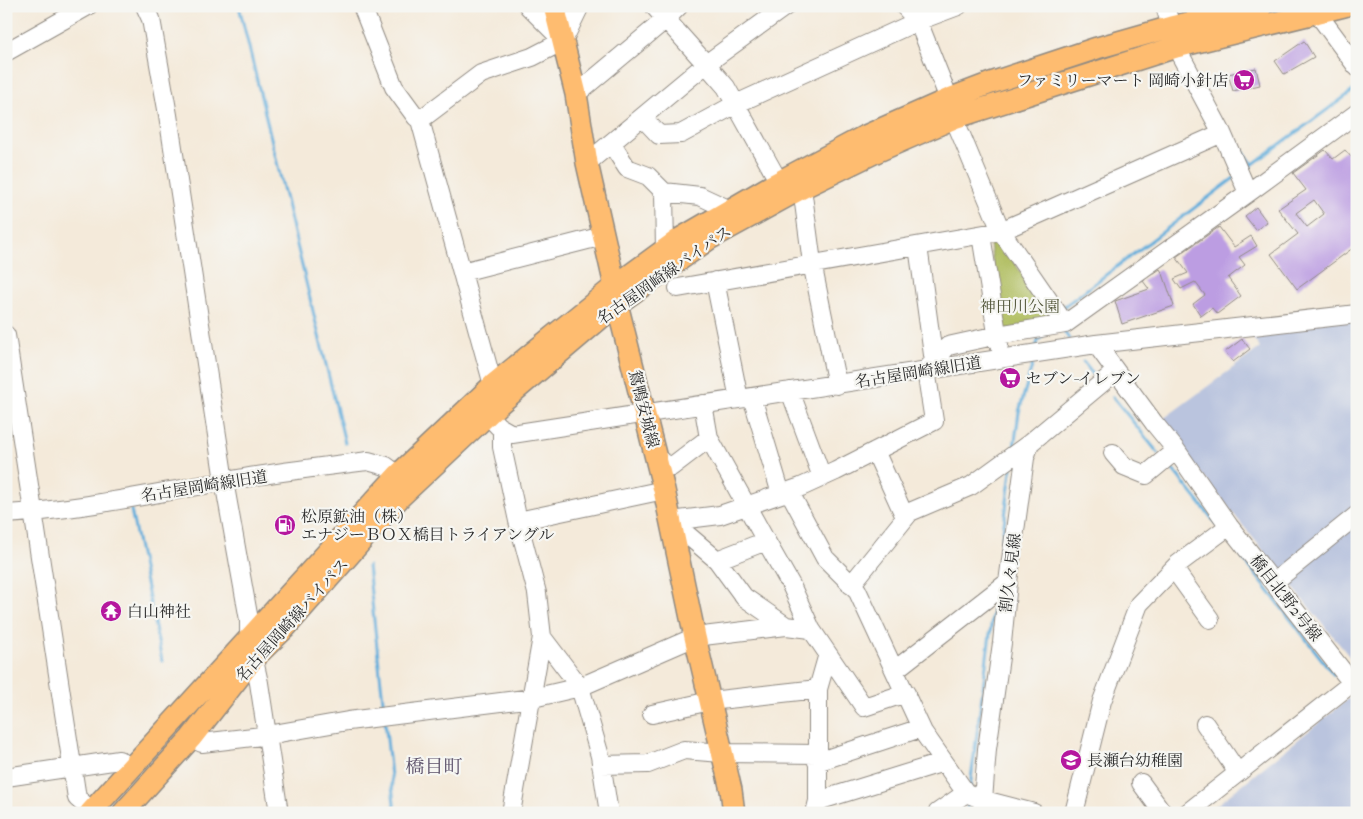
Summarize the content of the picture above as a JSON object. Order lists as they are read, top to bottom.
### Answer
{
  "streets": {
    "main road": ["名古屋岡崎線バイパス", "鴛鴨安城線"],
    "street": ["名古屋岡崎線旧道", "割久々見線", "橋目北野2号線"]
  },
  "crossings": [
    ["名古屋岡崎線バイパス", "名古屋岡崎線旧道"],
    ["名古屋岡崎線バイパス", "鴛鴨安城線"],
    ["名古屋岡崎線旧道", "鴛鴨安城線"],
    ["名古屋岡崎線旧道", "橋目北野2号線"]
  ],
  "districts": ["橋目町"],
  "parks": ["神田川公園"],
  "places": {
    "supermarket": ["ファミリーマート 岡崎小針店", "セブン-イレブン"],
    "fuel station": ["松原鉱油（株） エナジーＢＯＸ橋目トライアングル"],
    "temple": ["白山神社"],
    "school or university": ["長瀬台幼稚園"]
  }
}
